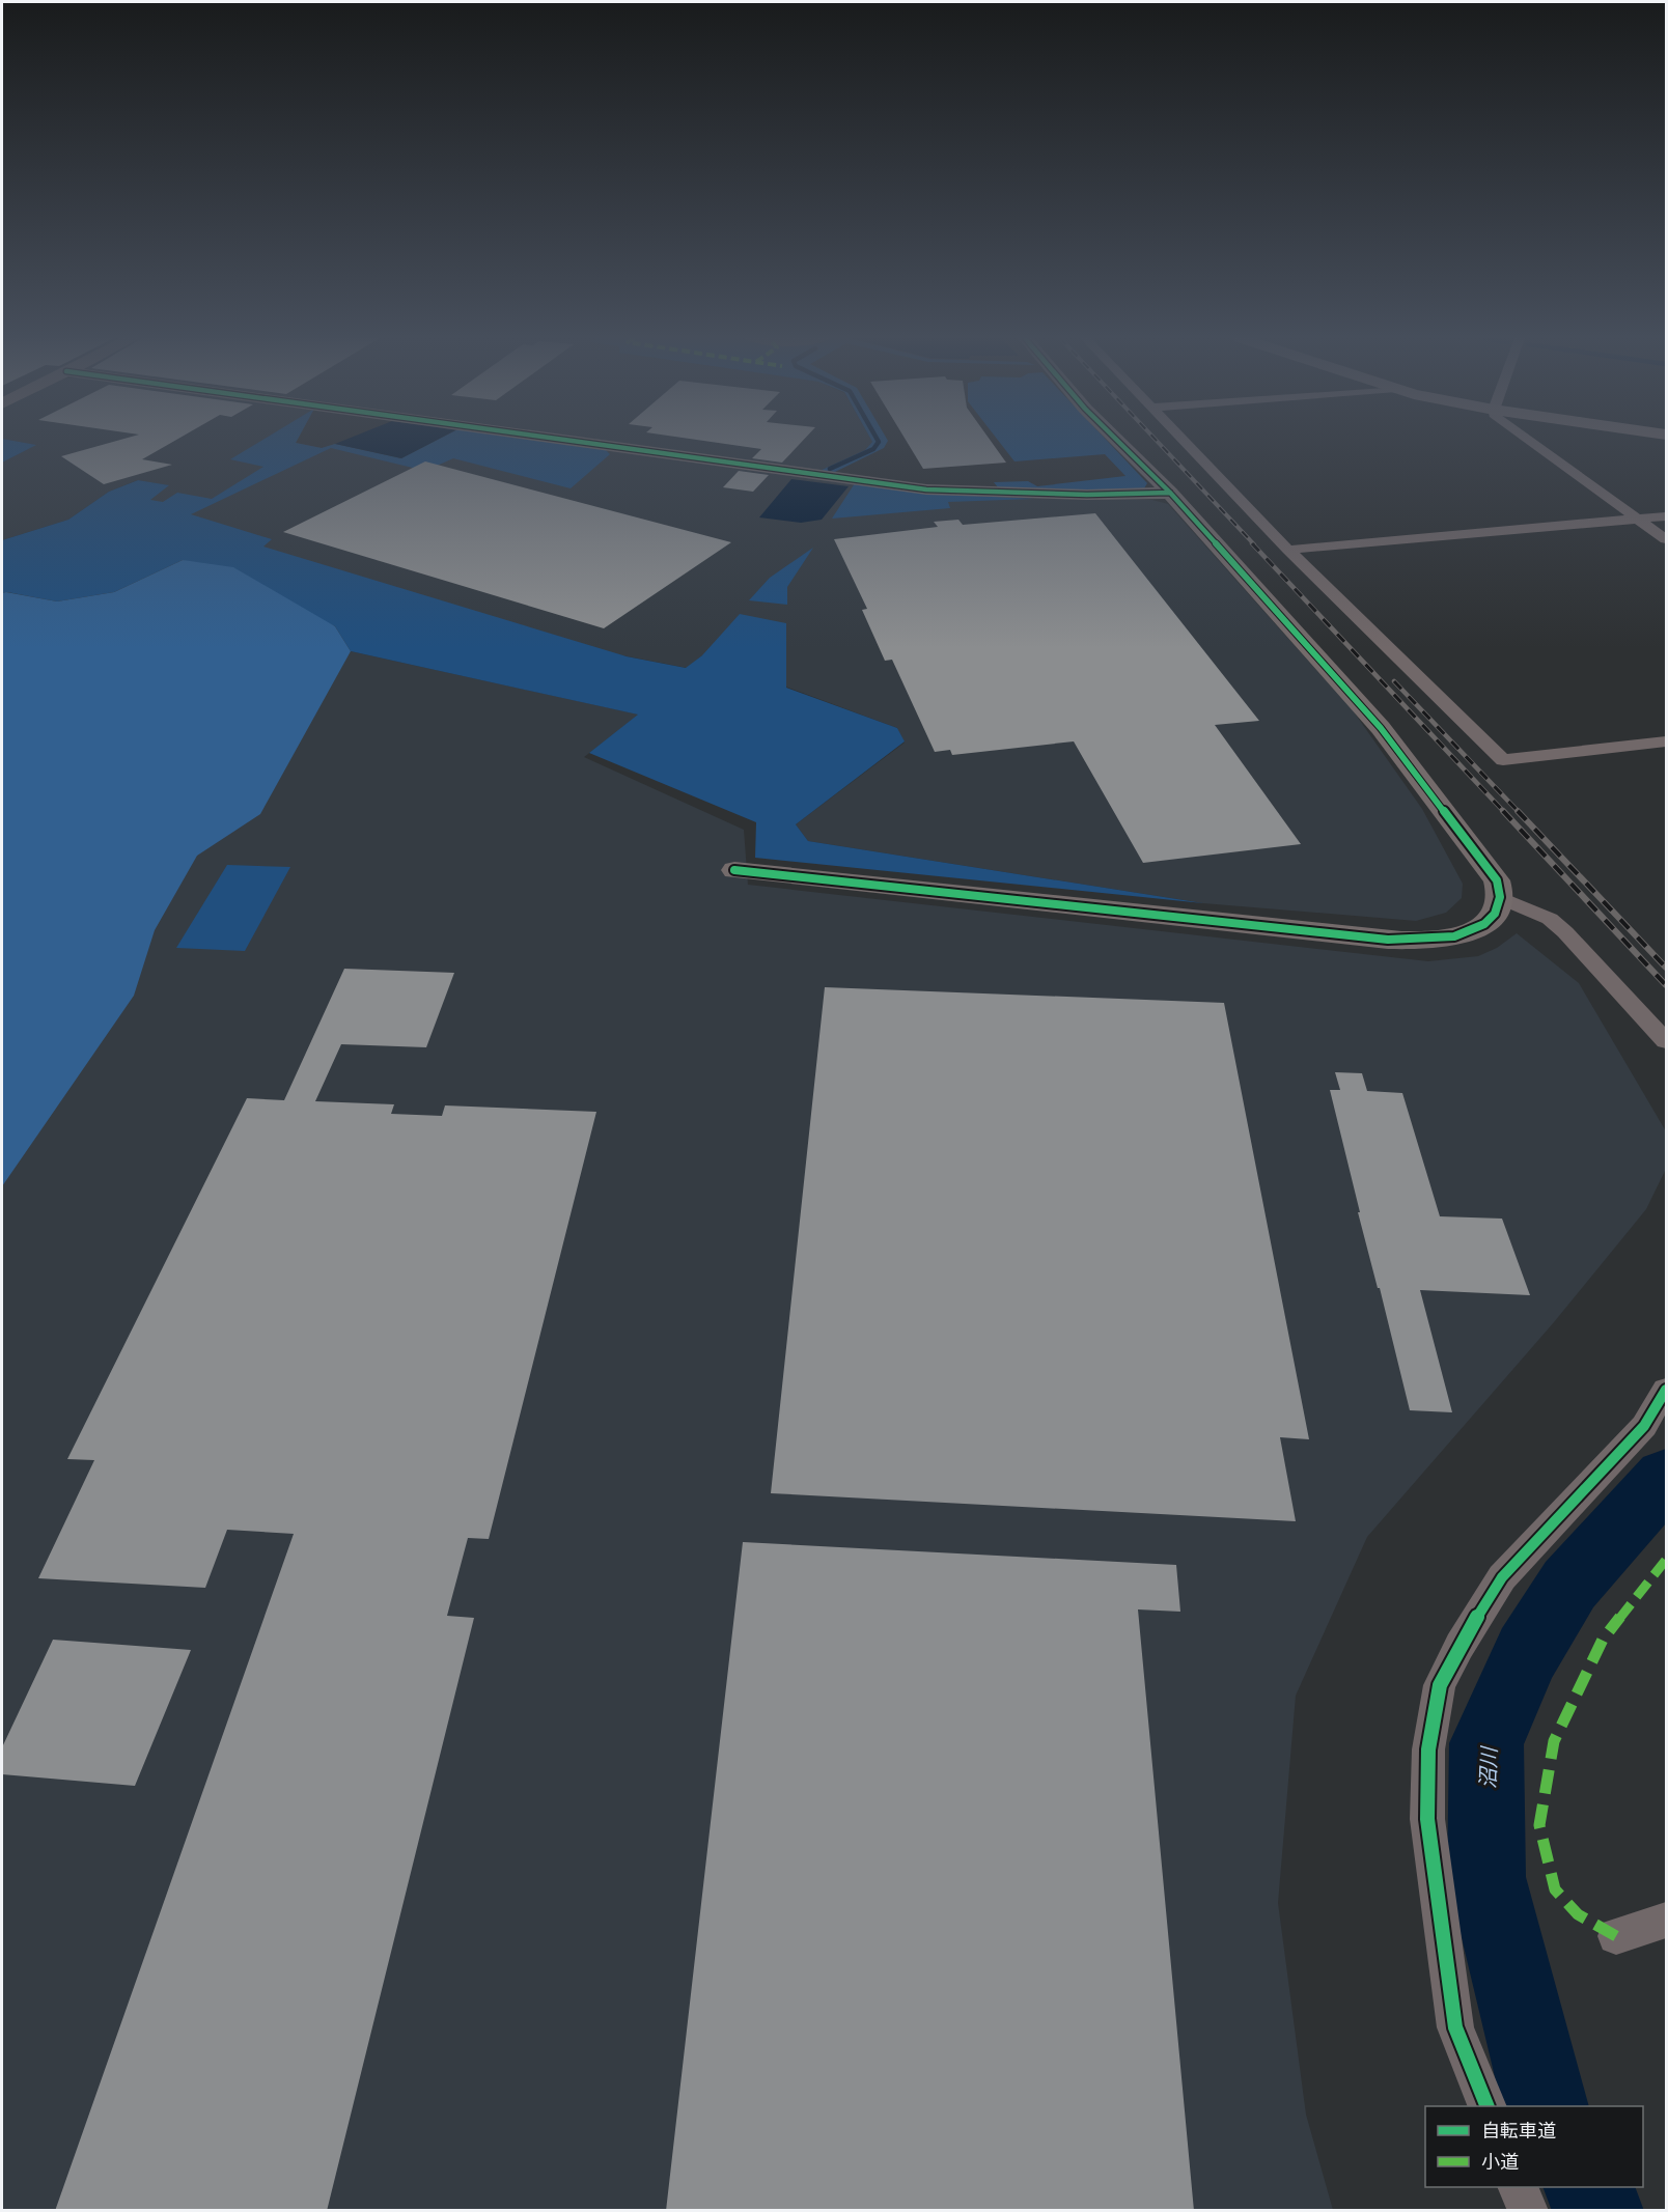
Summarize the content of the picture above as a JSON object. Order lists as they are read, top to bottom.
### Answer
{
  "water": ["沼川"],
  "legend": ["自転車道", "小道"]
}
